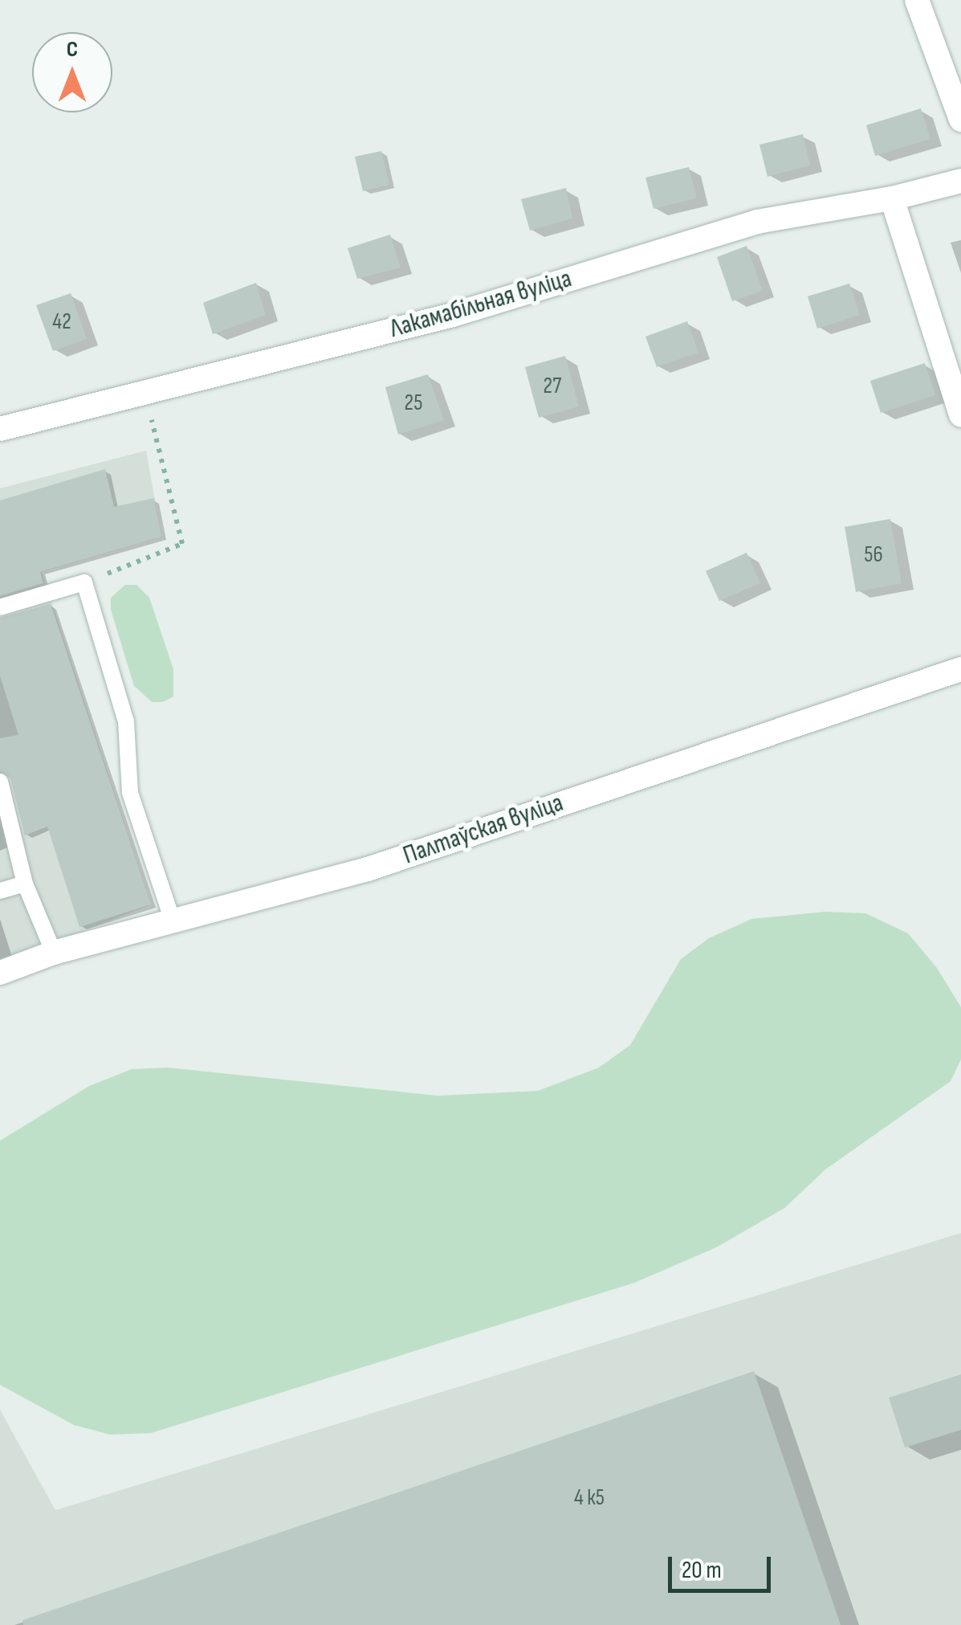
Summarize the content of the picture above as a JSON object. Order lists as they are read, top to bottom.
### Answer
{
  "streets": {
    "street": ["Лакамабільная вуліца", "Палтаўская вуліца"]
  },
  "house_numbers": [
    "42",
    "27",
    "25",
    "56",
    "4 к5"
  ],
  "scale_bar": "20 m",
  "north": "top"
}
